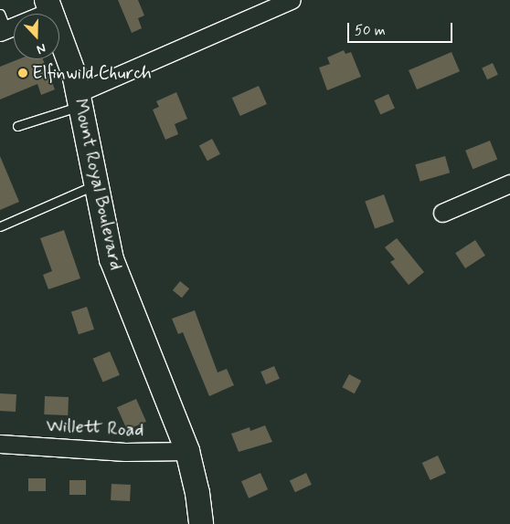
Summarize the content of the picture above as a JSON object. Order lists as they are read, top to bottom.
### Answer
{
  "streets": {
    "main road": ["Mount Royal Boulevard"],
    "street": ["Willett Road"]
  },
  "crossings": [
    ["Mount Royal Boulevard", "Willett Road"]
  ],
  "places": ["Elfinwild Church"],
  "scale_bar": "50 m",
  "north": "bottom"
}
